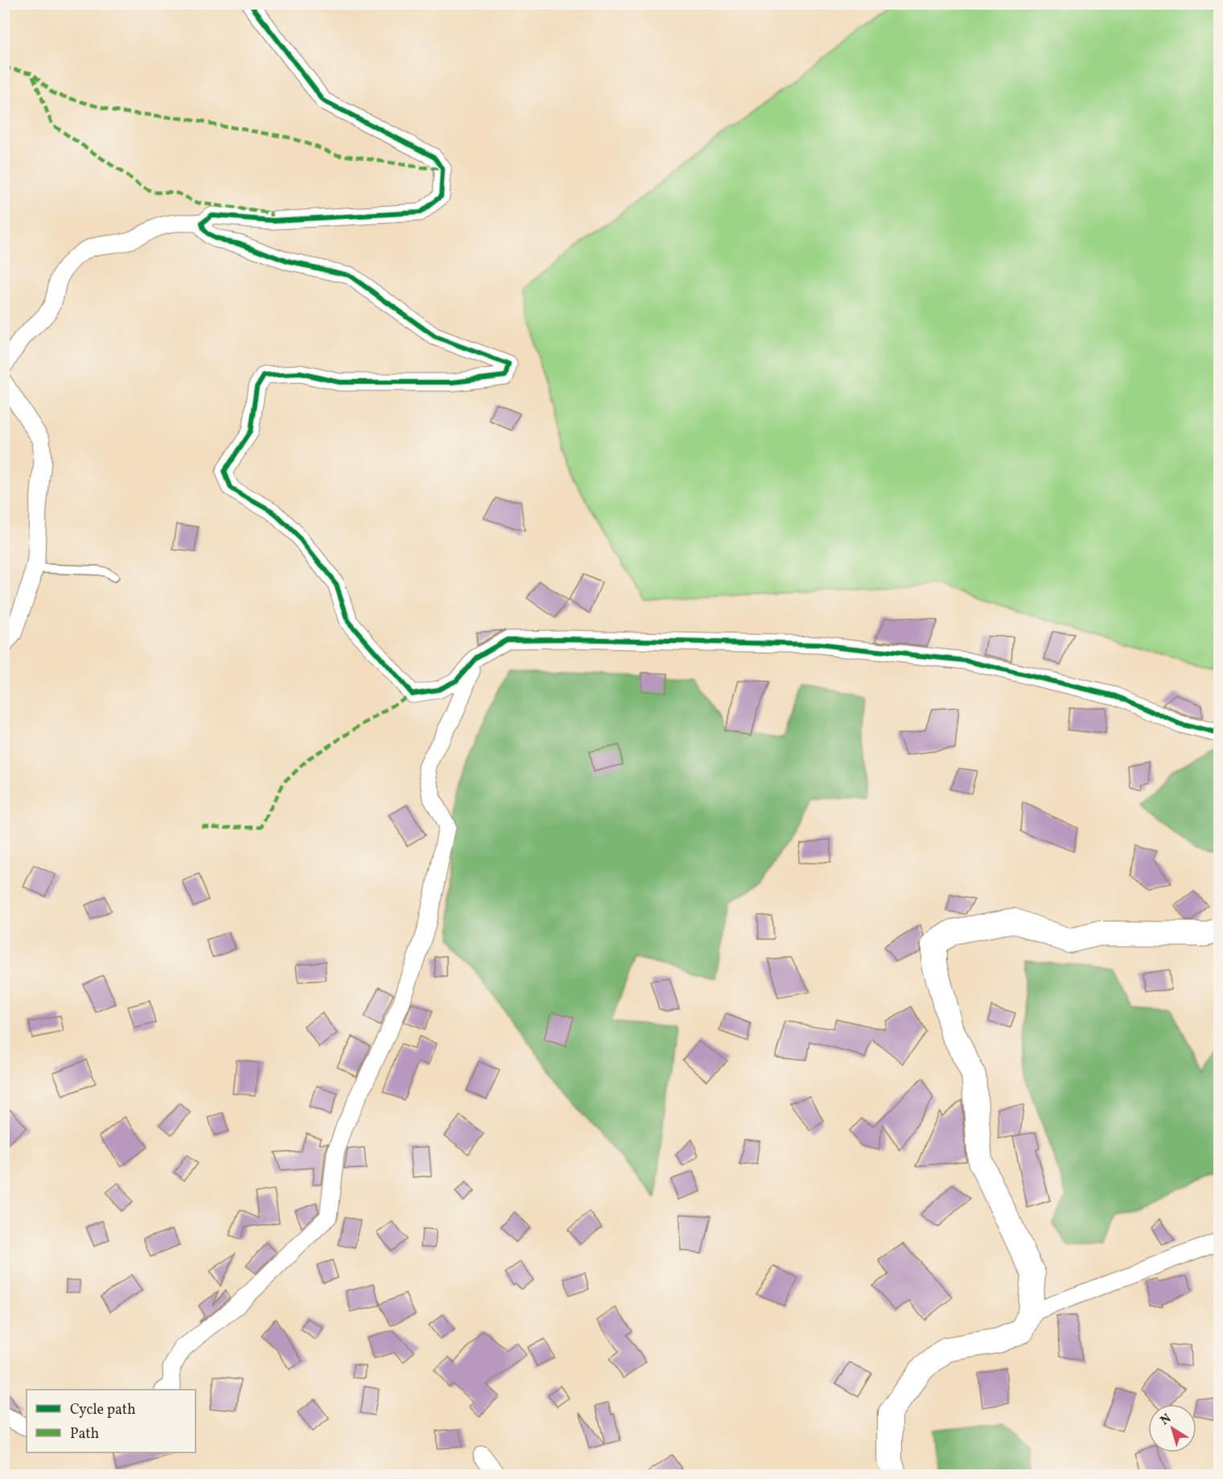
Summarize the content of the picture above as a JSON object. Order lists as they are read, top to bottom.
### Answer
{
  "legend": ["Cycle path", "Path"],
  "north": "top left"
}
